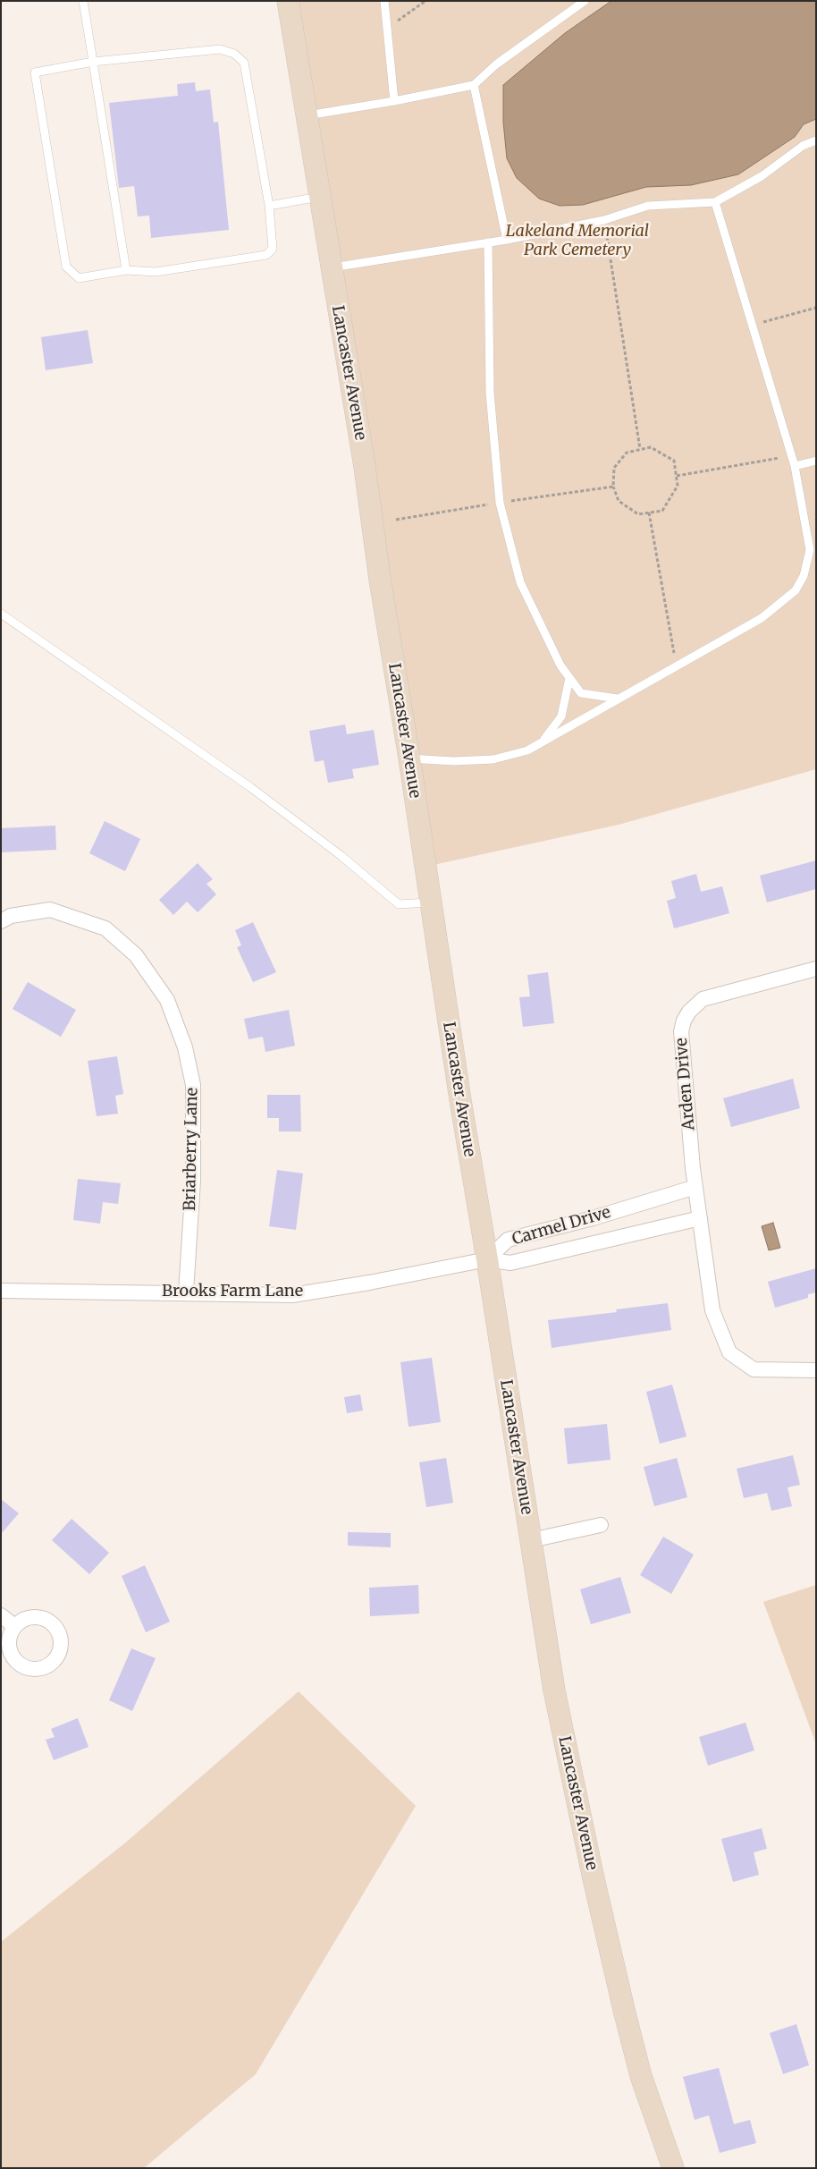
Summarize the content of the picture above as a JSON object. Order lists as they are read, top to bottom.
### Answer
{
  "streets": {
    "main road": ["Lancaster Avenue"],
    "street": [
      "Arden Drive",
      "Briarberry Lane",
      "Carmel Drive",
      "Brooks Farm Lane"
    ]
  },
  "crossings": [
    ["Lancaster Avenue", "Carmel Drive"],
    ["Lancaster Avenue", "Brooks Farm Lane"],
    ["Arden Drive", "Carmel Drive"],
    ["Briarberry Lane", "Brooks Farm Lane"],
    ["Carmel Drive", "Brooks Farm Lane"]
  ],
  "parks": ["Lakeland Memorial Park Cemetery"]
}
